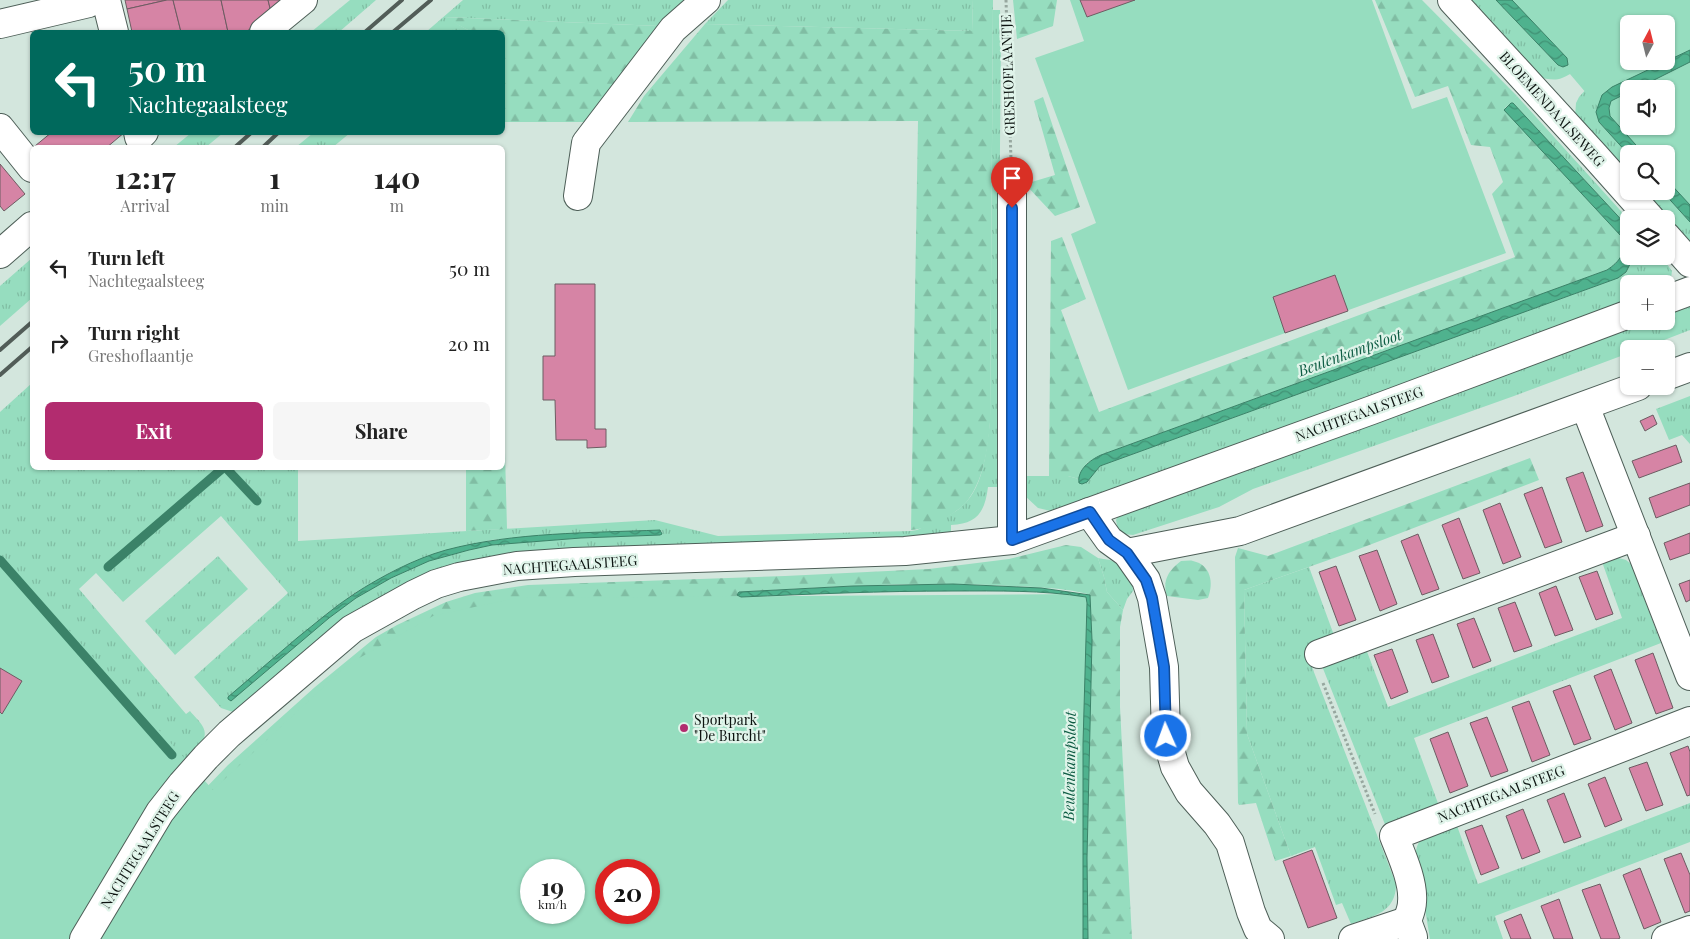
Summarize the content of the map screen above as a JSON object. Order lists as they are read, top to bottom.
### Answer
{
  "streets": {
    "street": ["BLOEMENDAALSEWEG", "NACHTEGAALSTEEG"],
    "path": ["GRESHOFLAANTJE"]
  },
  "water": ["Beulenkampsloot"],
  "places": ["Sportpark \"De Burcht\""],
  "north": "top",
  "page": {
    "map_buttons": ["+", "−"],
    "turn": ["50 m", "Nachtegaalsteeg"],
    "eta": [
      "12:17",
      "Arrival",
      "1",
      "min",
      "140",
      "m"
    ],
    "list": [
      {
        "name": "Turn left",
        "note": "Nachtegaalsteeg",
        "value": "50 m"
      },
      {
        "name": "Turn right",
        "note": "Greshoflaantje",
        "value": "20 m"
      }
    ],
    "buttons": ["Exit", "Share"],
    "speed": "19 km/h",
    "limit": "20"
  }
}
